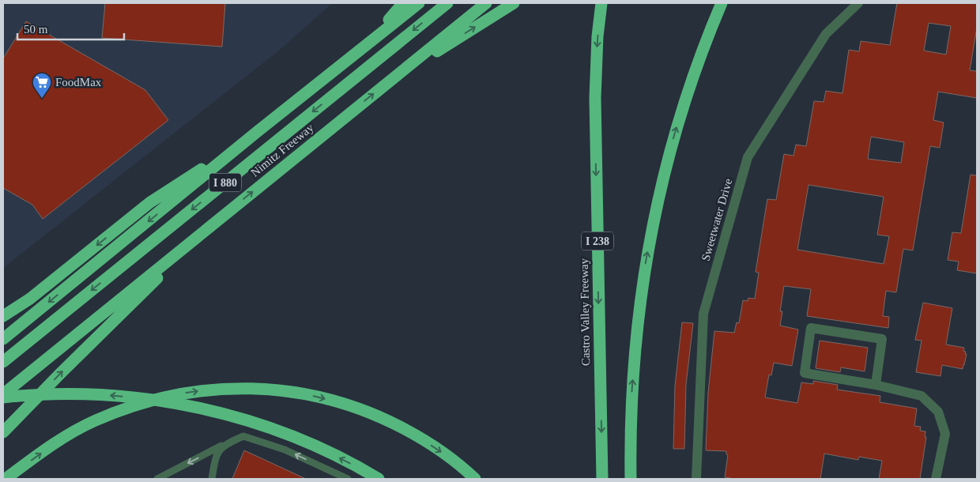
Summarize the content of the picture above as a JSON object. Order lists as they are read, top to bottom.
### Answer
{
  "streets": {
    "highway": [
      "Nimitz Freeway",
      "I 880",
      "I 238",
      "Castro Valley Freeway"
    ],
    "street": ["Sweetwater Drive"]
  },
  "places": {
    "supermarket": ["FoodMax"]
  },
  "scale_bar": "50 m"
}
